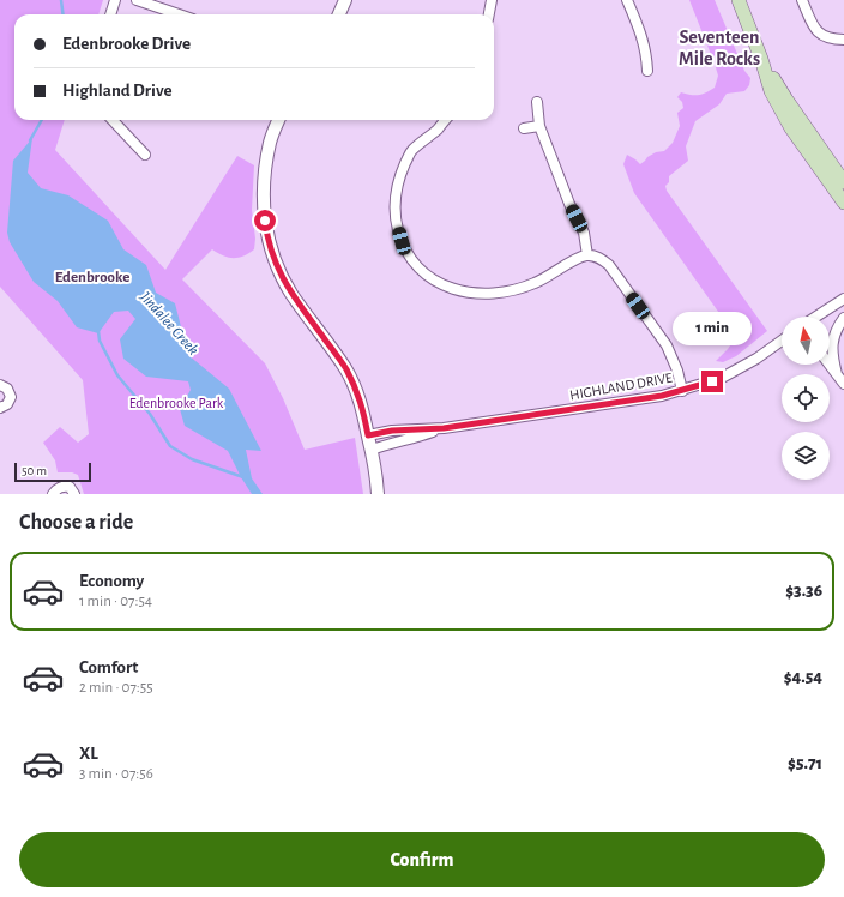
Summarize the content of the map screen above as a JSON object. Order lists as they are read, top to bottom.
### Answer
{
  "streets": {
    "street": ["HIGHLAND DRIVE"]
  },
  "districts": ["Seventeen Mile Rocks", "Edenbrooke"],
  "water": ["Jindalee Creek"],
  "parks": ["Edenbrooke Park"],
  "scale_bar": "50 m",
  "north": "top",
  "page": {
    "banner": ["Edenbrooke Drive", "Highland Drive"],
    "bubble": "1 min",
    "scale": "50 m",
    "heading": "Choose a ride",
    "list": [
      {
        "name": "Economy",
        "note": "1 min · 07:54",
        "value": "$3.36"
      },
      {
        "name": "Comfort",
        "note": "2 min · 07:55",
        "value": "$4.54"
      },
      {
        "name": "XL",
        "note": "3 min · 07:56",
        "value": "$5.71"
      }
    ],
    "buttons": "Confirm"
  }
}
